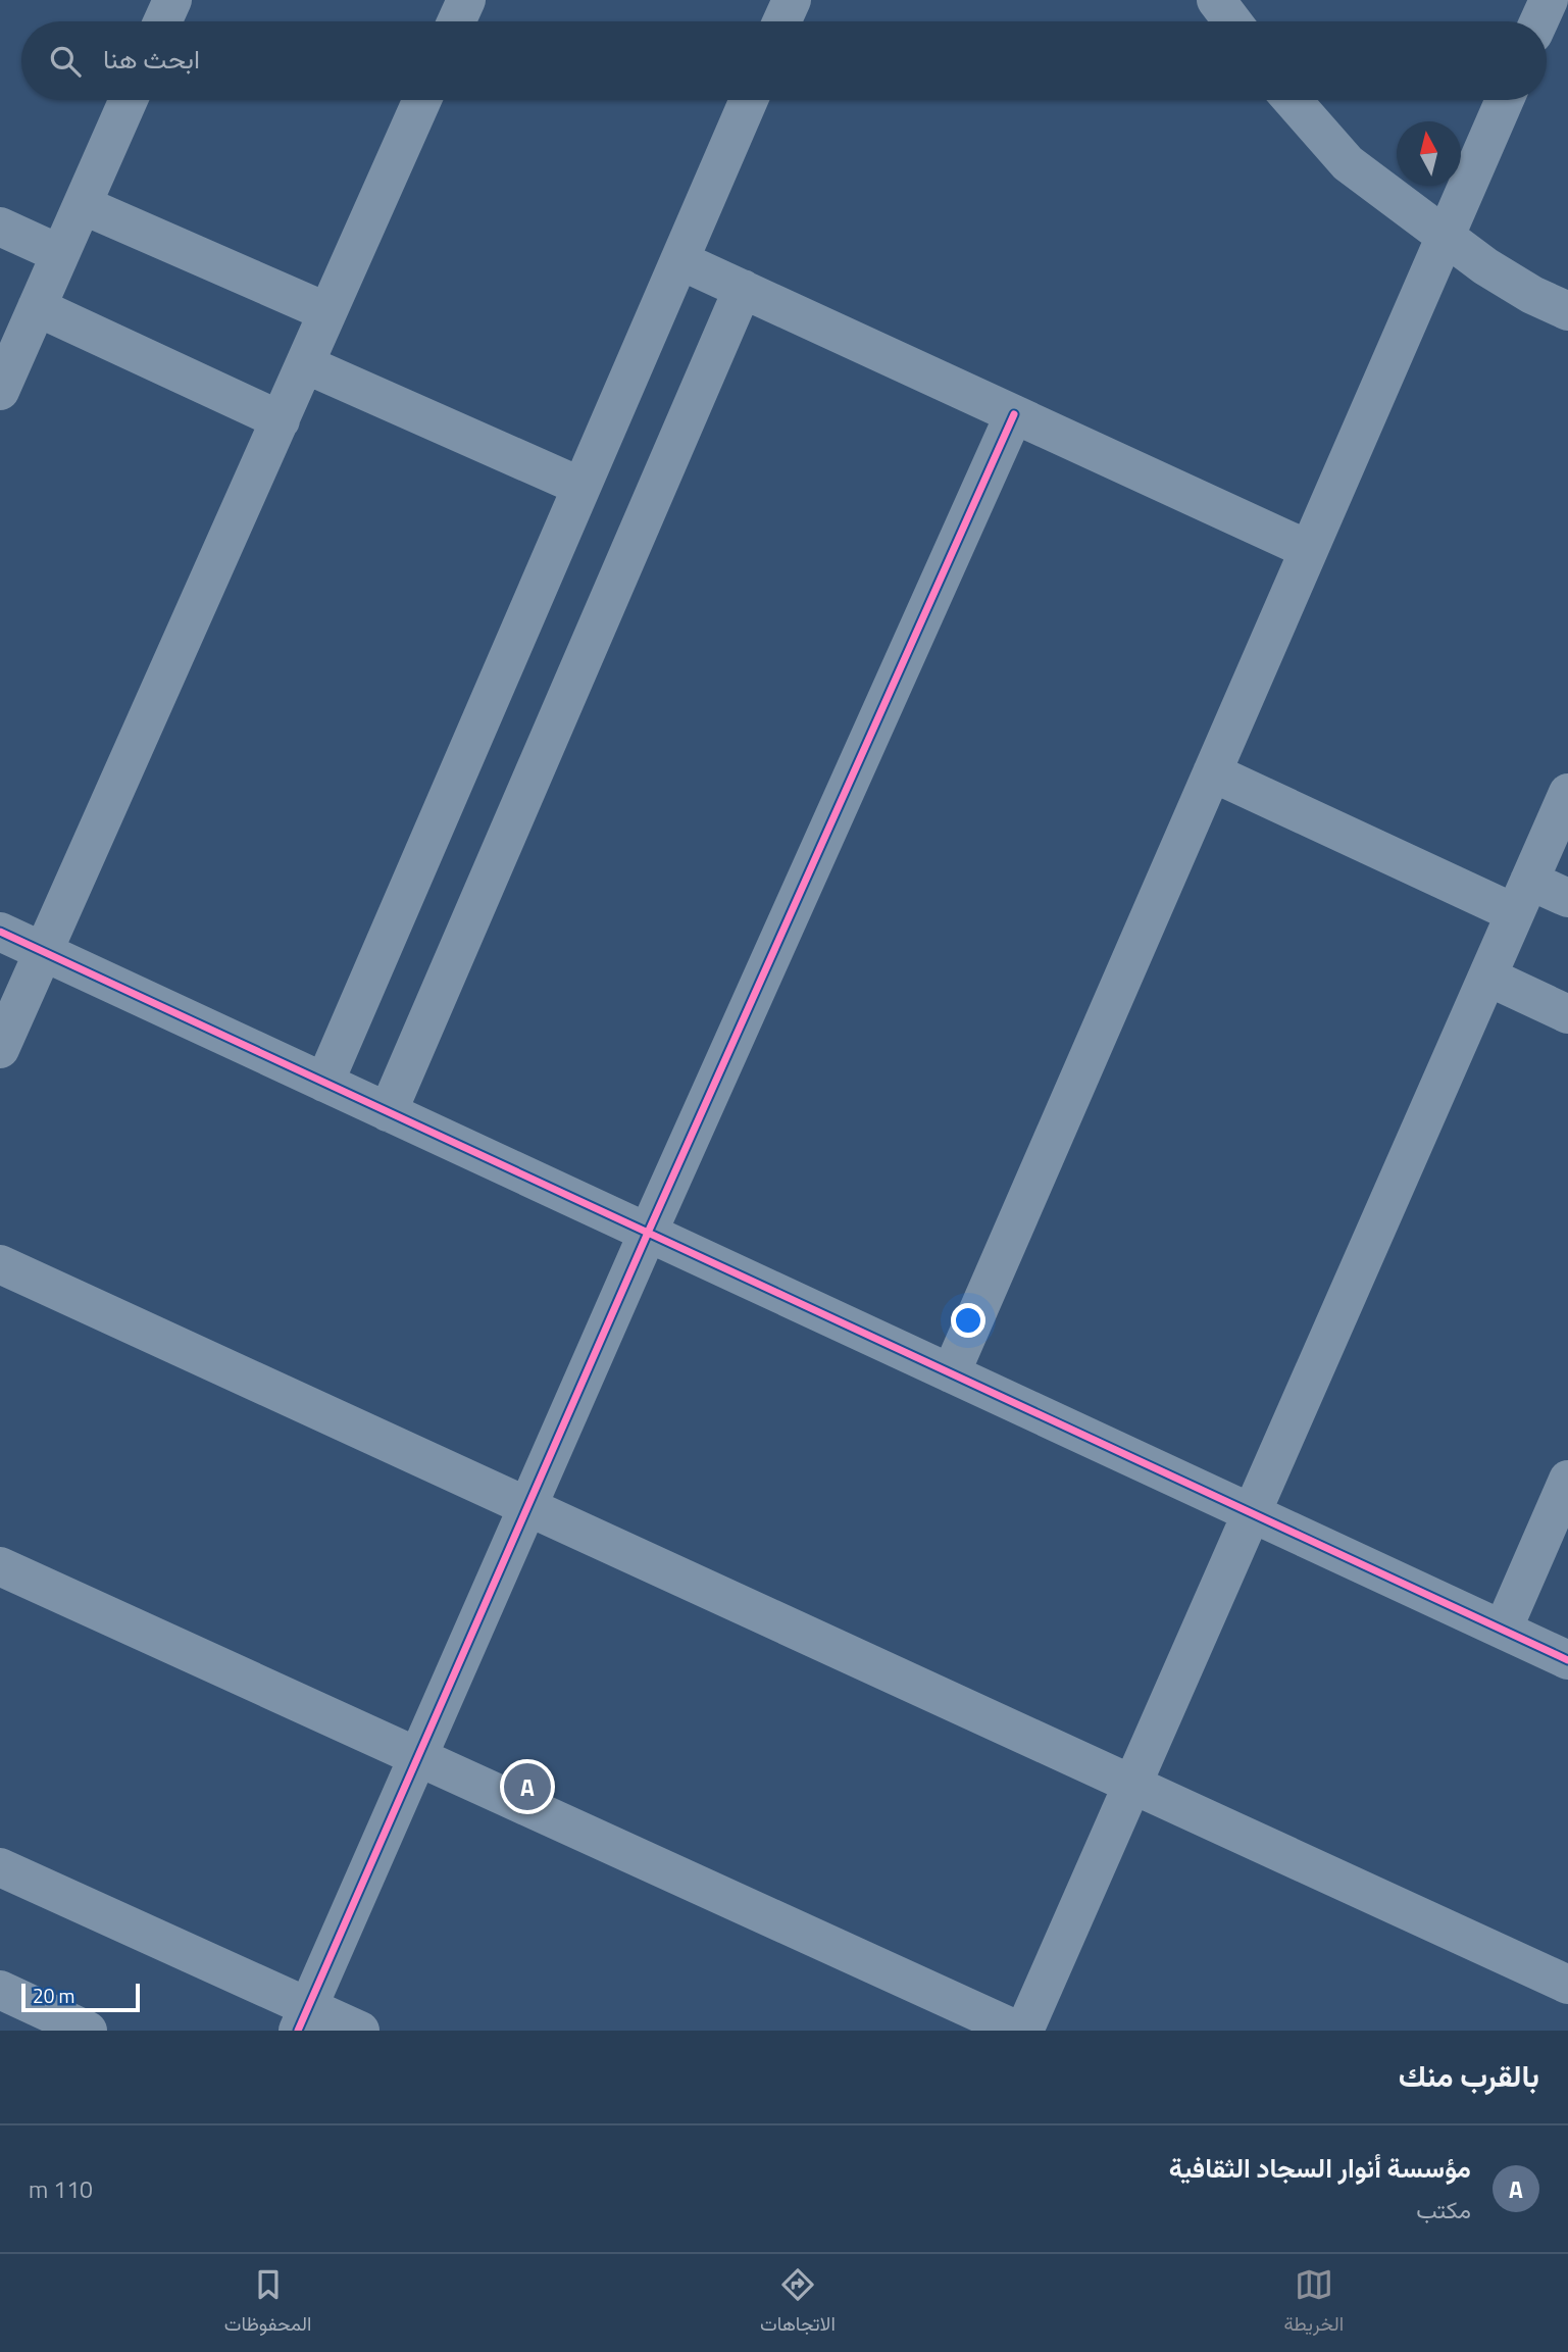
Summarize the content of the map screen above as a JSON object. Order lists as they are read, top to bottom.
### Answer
{
  "scale_bar": "20 m",
  "north": "top",
  "page": {
    "search": "ابحث هنا",
    "pins": "A",
    "scale": "20 m",
    "heading": "بالقرب منك",
    "list": [
      {
        "mark": "A",
        "name": "مؤسسة أنوار السجاد الثقافية",
        "note": "مكتب",
        "value": "110 m"
      }
    ],
    "nav": ["الخريطة", "الاتجاهات", "المحفوظات"]
  }
}
